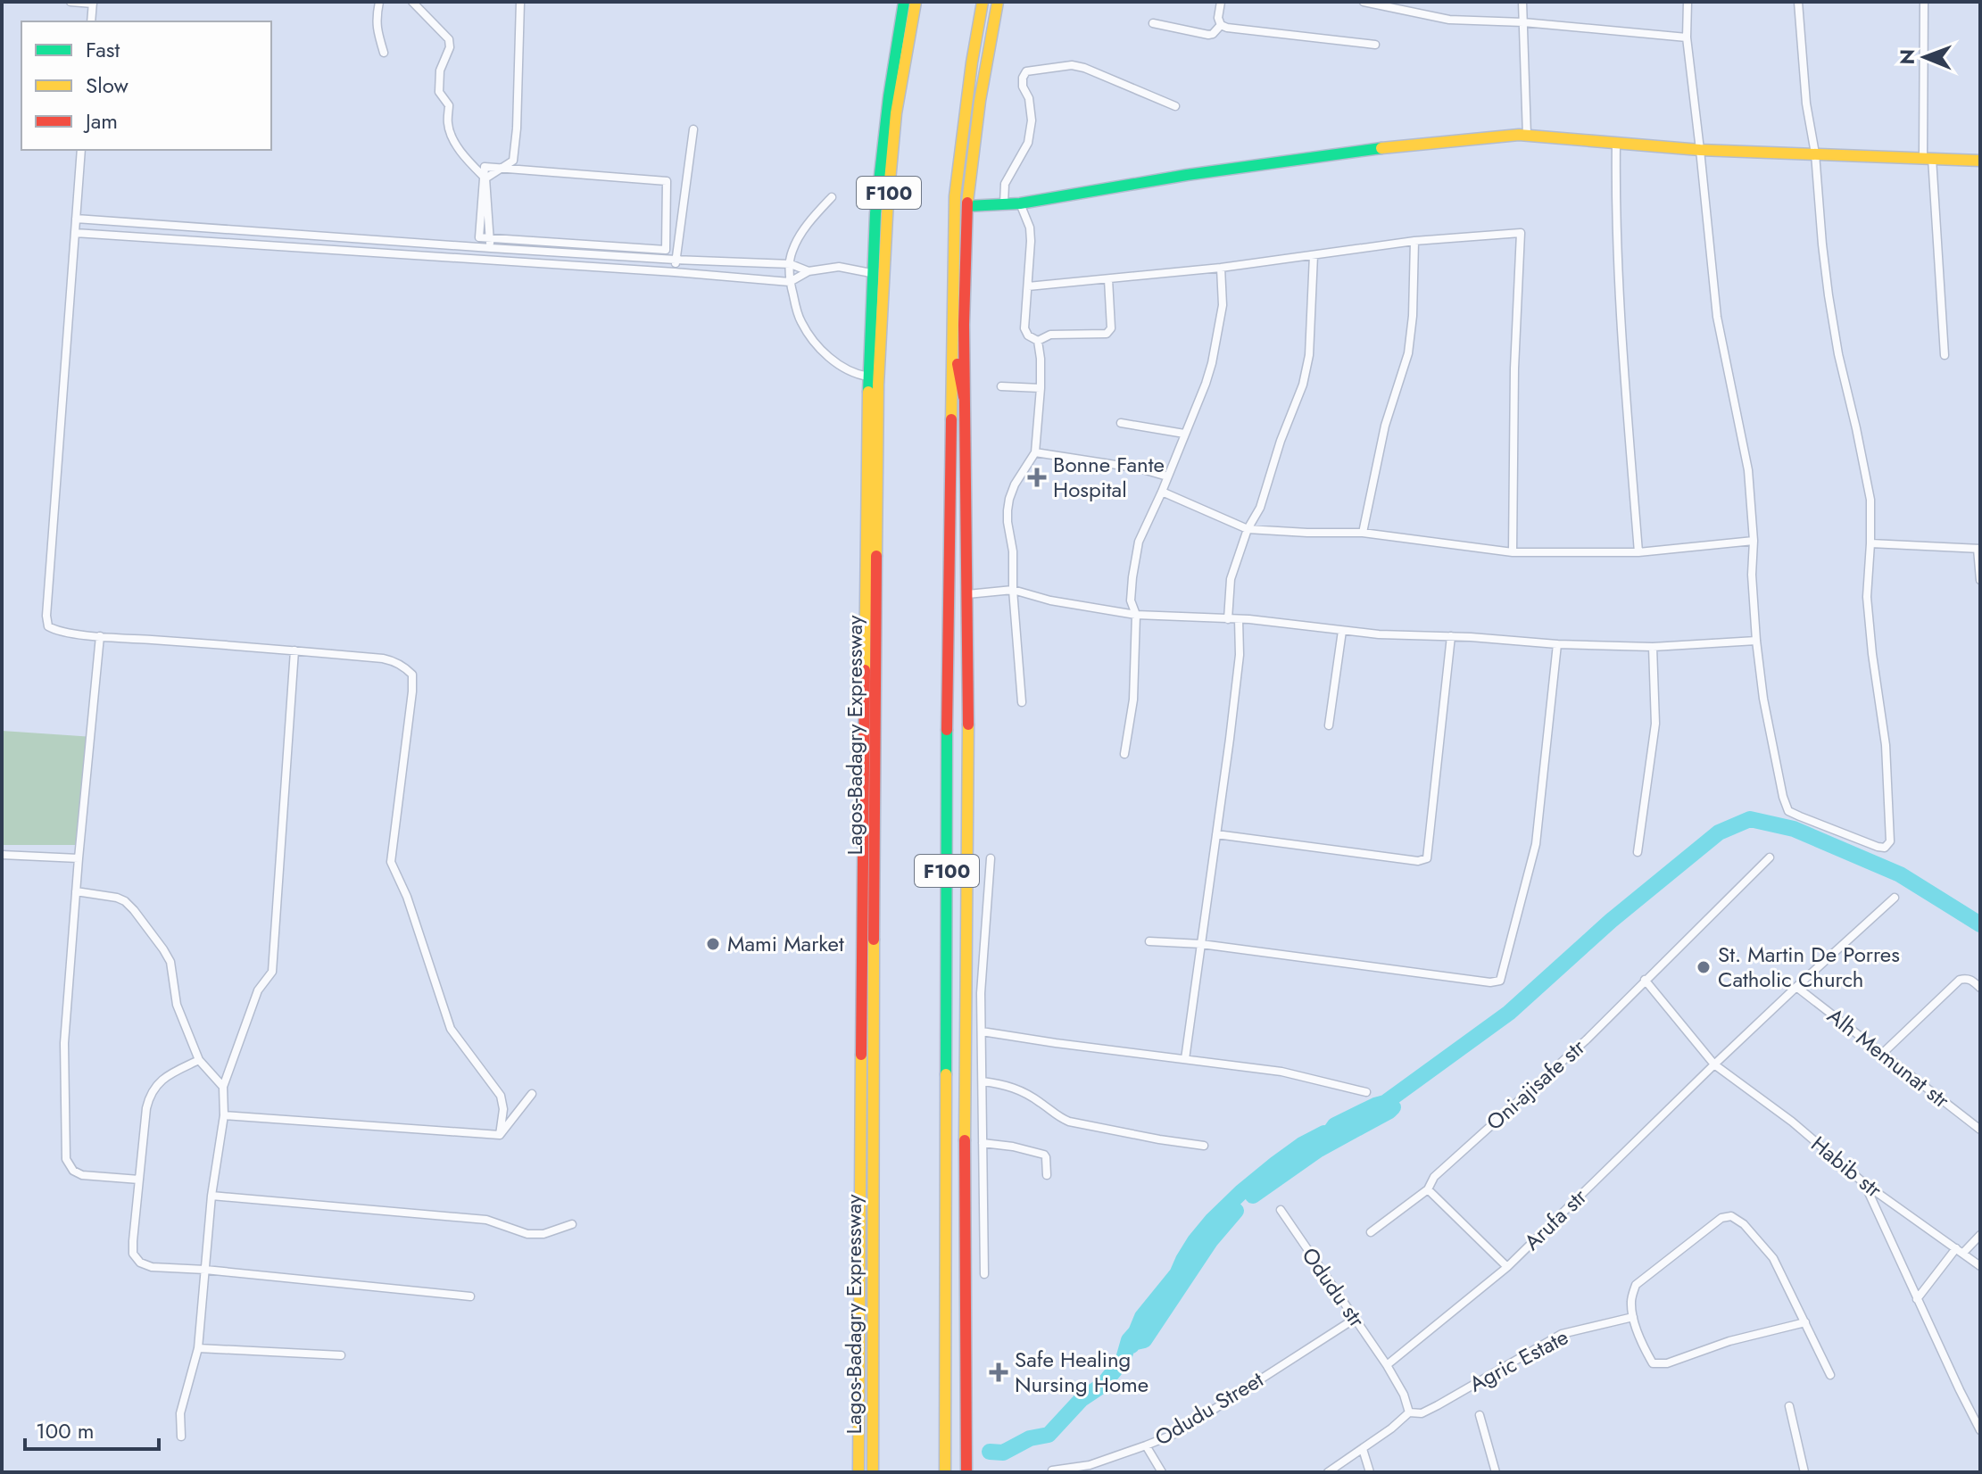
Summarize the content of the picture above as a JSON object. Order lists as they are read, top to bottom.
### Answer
{
  "streets": {
    "main road": ["F100", "Lagos-Badagry Expressway"],
    "street": [
      "Alh Memunat str",
      "Oni-ajisafe str",
      "Habib str",
      "Arufa str",
      "Odudu str",
      "Agric Estate",
      "Odudu Street"
    ]
  },
  "crossings": [
    ["Habib str", "Arufa str"],
    ["Arufa str", "Odudu str"],
    ["Odudu str", "Agric Estate"],
    ["Odudu str", "Odudu Street"]
  ],
  "places": {
    "health": ["Bonne Fante Hospital", "Safe Healing Nursing Home"],
    "other": ["Mami Market", "St. Martin De Porres Catholic Church"]
  },
  "legend": ["Fast", "Slow", "Jam"],
  "scale_bar": "100 m",
  "north": "left"
}
